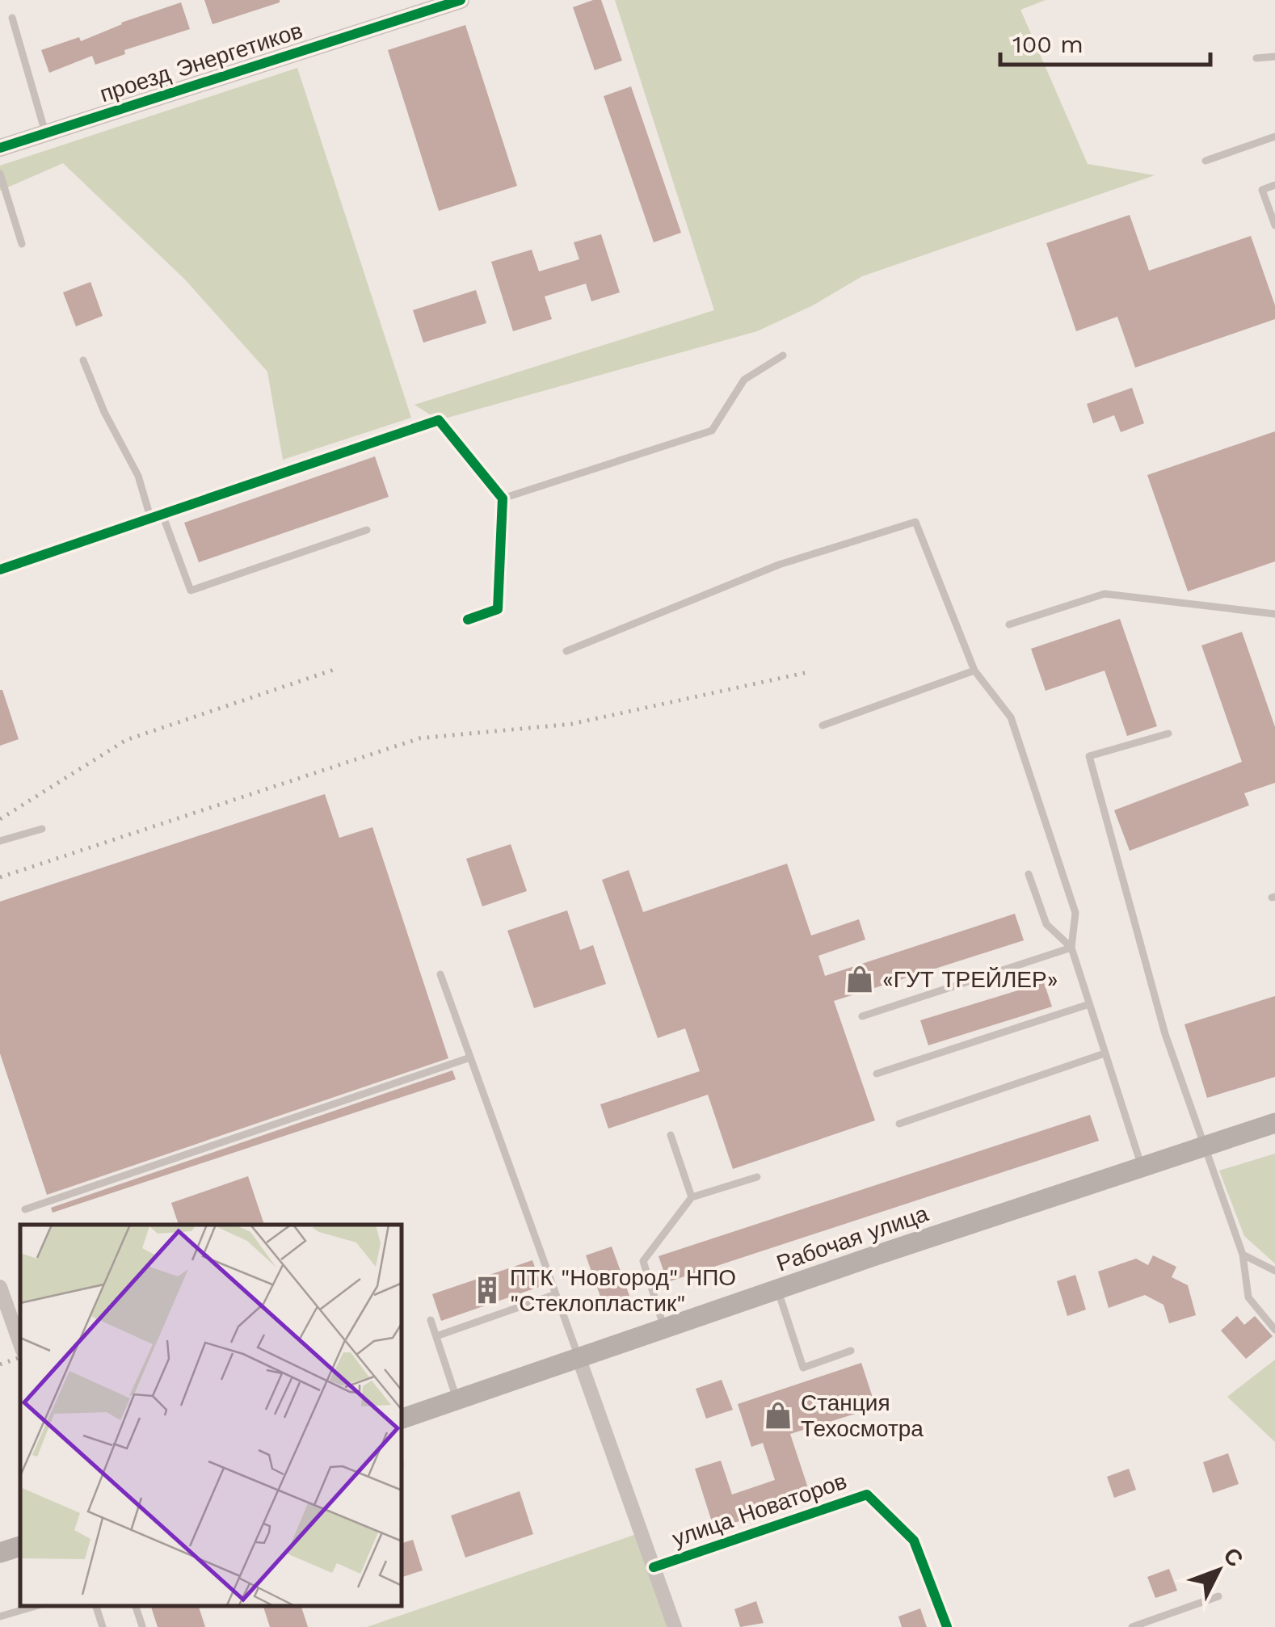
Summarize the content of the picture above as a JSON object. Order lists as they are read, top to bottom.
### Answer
{
  "streets": {
    "main road": ["Рабочая улица"],
    "street": ["проезд Энергетиков", "улица Новаторов"]
  },
  "places": {
    "shop": ["«ГУТ ТРЕЙЛЕР»", "Станция Техосмотра"],
    "building": ["ПТК \"Новгород\" НПО \"Стеклопластик\""]
  },
  "scale_bar": "100 m",
  "north": "top right"
}
